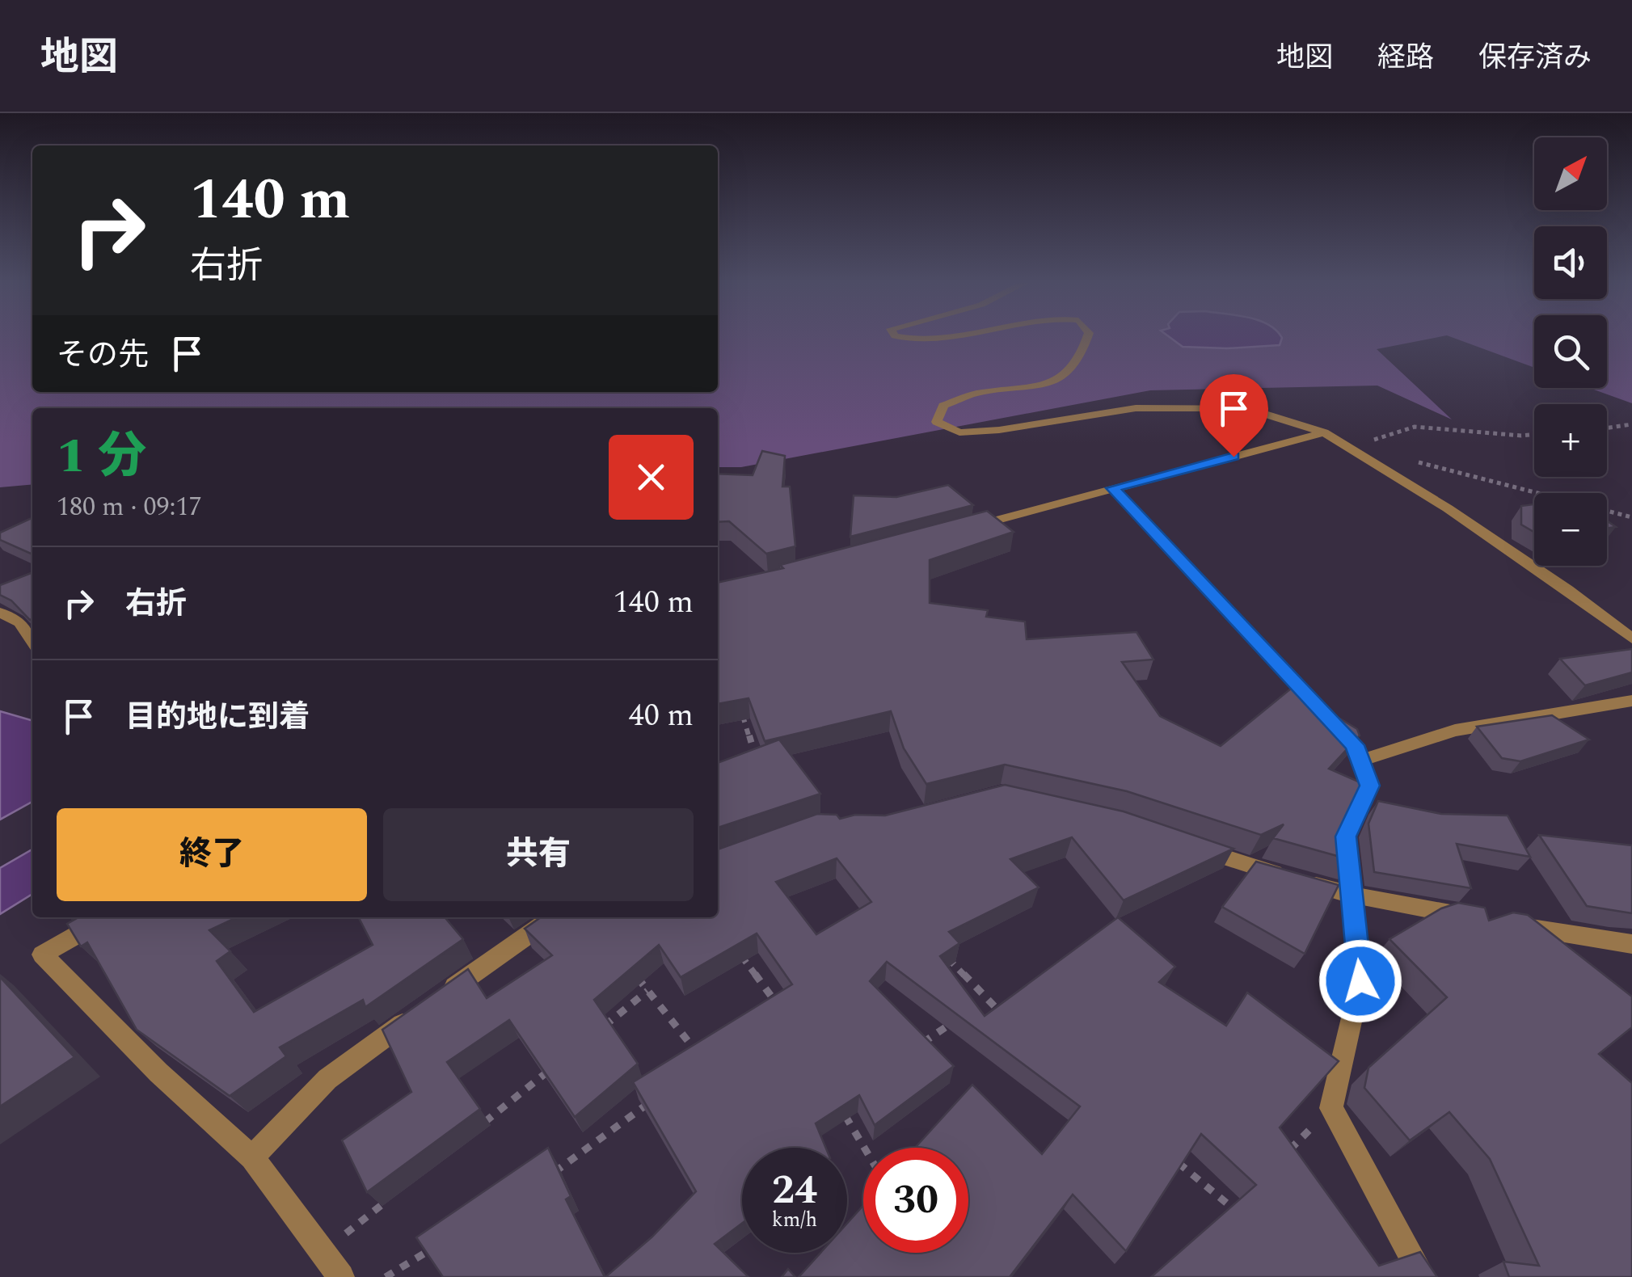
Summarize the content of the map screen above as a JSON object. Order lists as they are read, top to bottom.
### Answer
{
  "north": "top right",
  "page": {
    "header": "地図",
    "nav": ["地図", "経路", "保存済み"],
    "map_buttons": ["+", "−"],
    "turn": ["140 m", "右折"],
    "then": "その先",
    "heading": ["1 分", "180 m · 09:17"],
    "list": [
      {
        "name": "右折",
        "value": "140 m"
      },
      {
        "name": "目的地に到着",
        "value": "40 m"
      }
    ],
    "buttons": ["終了", "共有"],
    "speed": "24 km/h",
    "limit": "30"
  }
}
